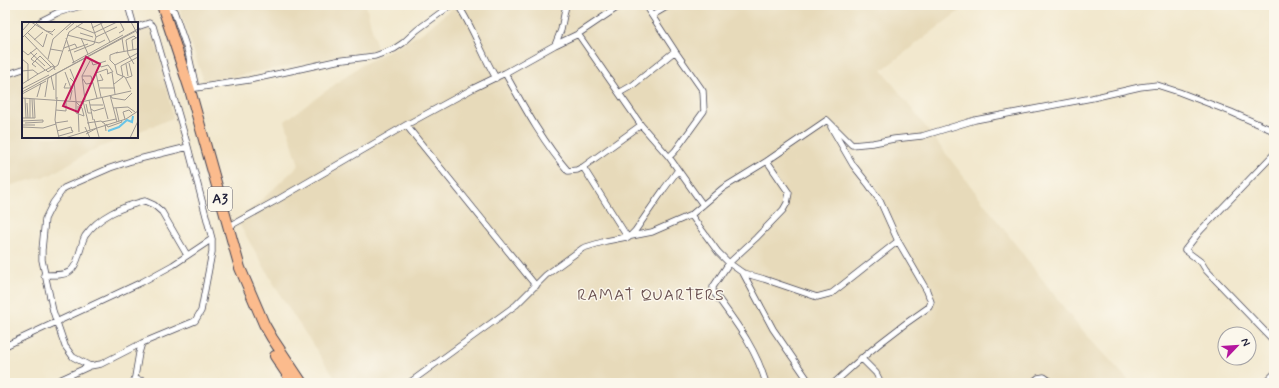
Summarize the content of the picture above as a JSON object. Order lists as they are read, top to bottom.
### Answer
{
  "streets": {
    "highway": ["A3"]
  },
  "districts": ["RAMAT QUARTERS"],
  "north": "top right"
}
